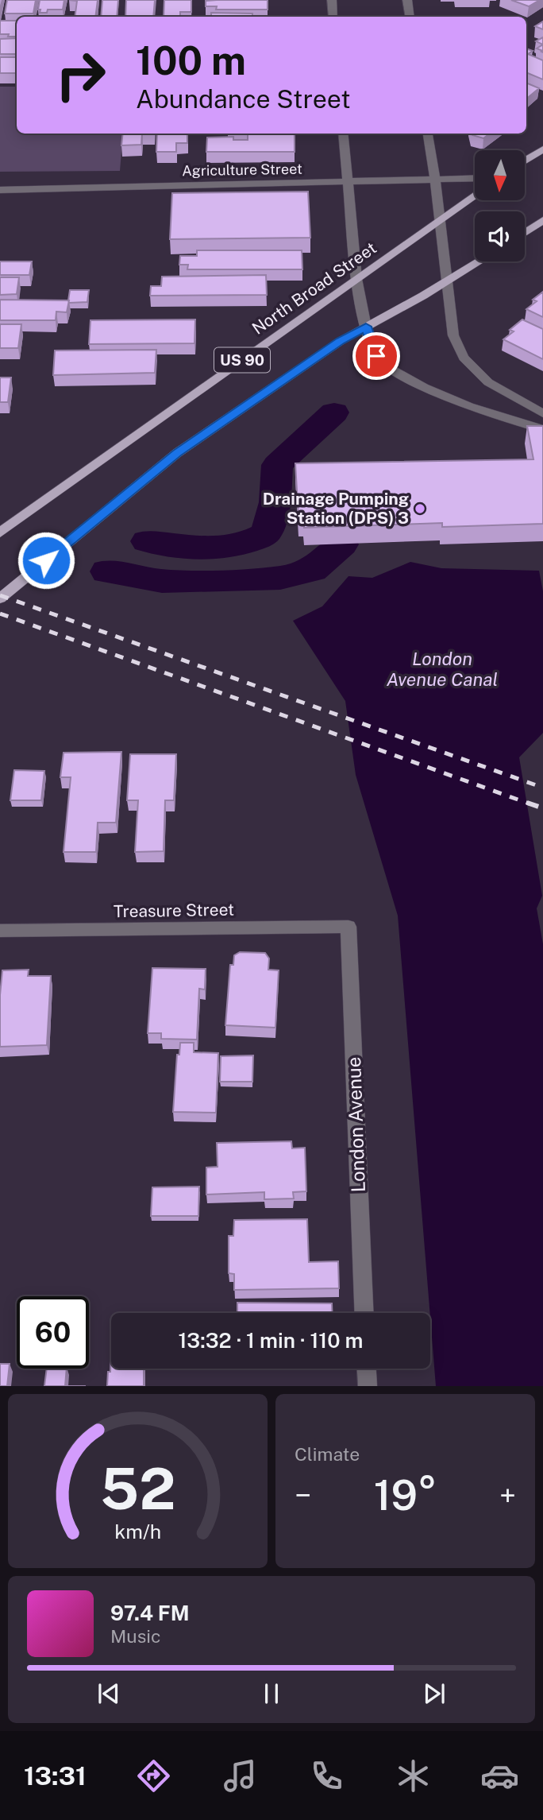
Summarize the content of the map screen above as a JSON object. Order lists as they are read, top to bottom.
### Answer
{
  "streets": {
    "main road": ["North Broad Street", "US 90"],
    "street": ["Agriculture Street", "Treasure Street", "London Avenue"]
  },
  "crossings": [
    ["Treasure Street", "London Avenue"]
  ],
  "water": ["London Avenue Canal"],
  "places": ["Drainage Pumping Station (DPS) 3"],
  "north": "bottom",
  "page": {
    "turn": ["100 m", "Abundance Street"],
    "limit": "60",
    "trip": "13:32 · 1 min · 110 m",
    "tile": "Climate",
    "heat": ["−", "19°", "+"],
    "song": ["97.4 FM", "Music"],
    "tabs": "13:31",
    "gauge": ["52", "km/h"]
  }
}
